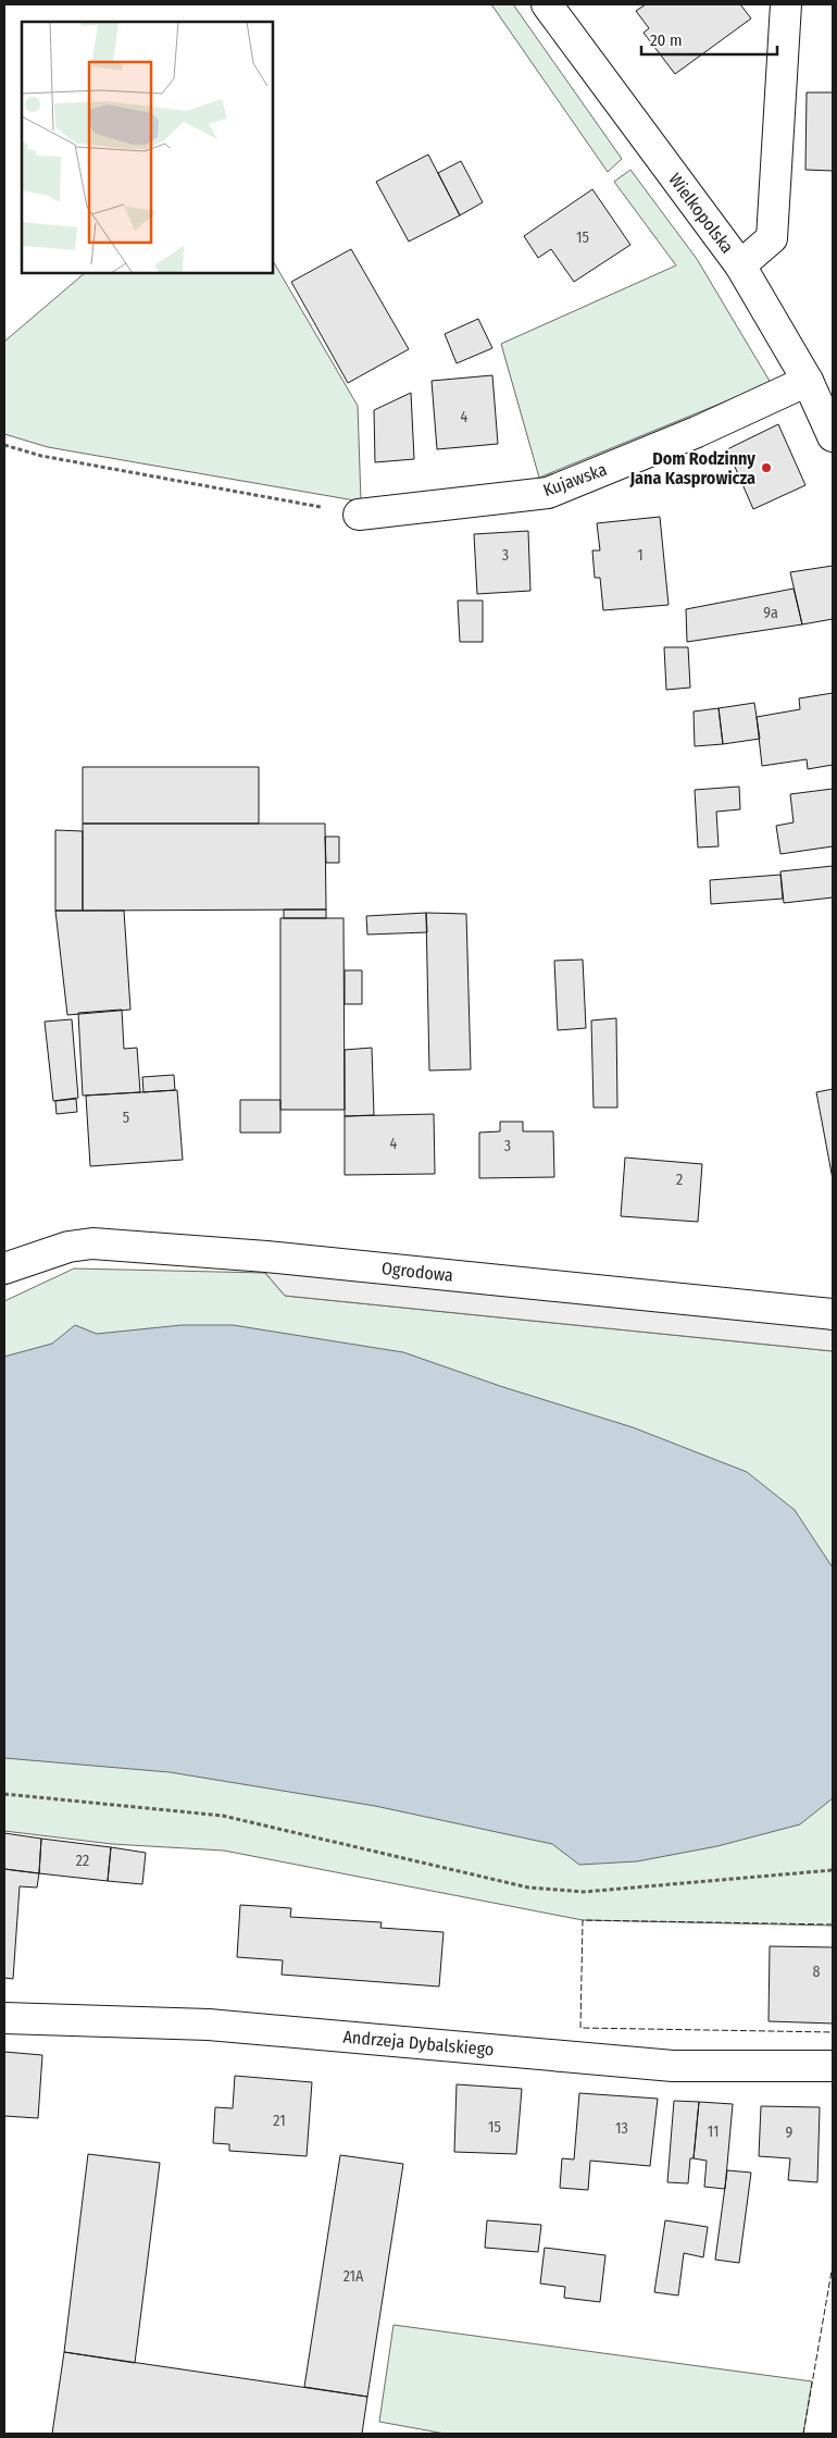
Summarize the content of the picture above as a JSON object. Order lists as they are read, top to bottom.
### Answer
{
  "streets": {
    "street": [
      "Wielkopolska",
      "Kujawska",
      "Ogrodowa",
      "Andrzeja Dybalskiego"
    ]
  },
  "crossings": [
    ["Wielkopolska", "Kujawska"]
  ],
  "places": ["Dom Rodzinny Jana Kasprowicza"],
  "house_numbers": [
    "15",
    "4",
    "3",
    "1",
    "9a",
    "5",
    "4",
    "3",
    "2",
    "22",
    "8",
    "21",
    "15",
    "13",
    "11",
    "9",
    "21A"
  ],
  "scale_bar": "20 m"
}
